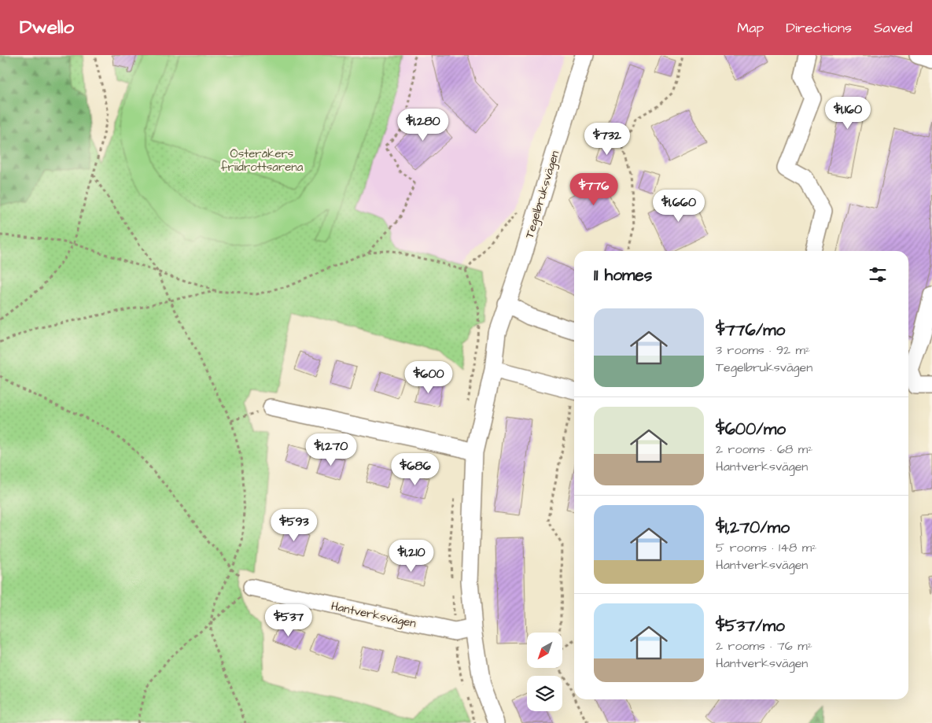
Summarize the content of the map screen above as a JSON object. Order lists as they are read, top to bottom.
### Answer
{
  "streets": {
    "street": ["Tegelbruksvägen", "Hantverksvägen"]
  },
  "parks": ["Österåkers friidrottsarena"],
  "north": "bottom left",
  "page": {
    "header": "Dwello",
    "nav": ["Map", "Directions", "Saved"],
    "price": [
      "$1,160",
      "$1,280",
      "$732",
      "$776",
      "$1,660",
      "$600",
      "$1,270",
      "$686",
      "$593",
      "$1,210",
      "$537"
    ],
    "heading": "11 homes",
    "list": [
      {
        "name": "$776/mo",
        "note": "3 rooms · 92 m² · Tegelbruksvägen"
      },
      {
        "name": "$600/mo",
        "note": "2 rooms · 68 m² · Hantverksvägen"
      },
      {
        "name": "$1,270/mo",
        "note": "5 rooms · 148 m² · Hantverksvägen"
      },
      {
        "name": "$537/mo",
        "note": "2 rooms · 76 m² · Hantverksvägen"
      }
    ]
  }
}
